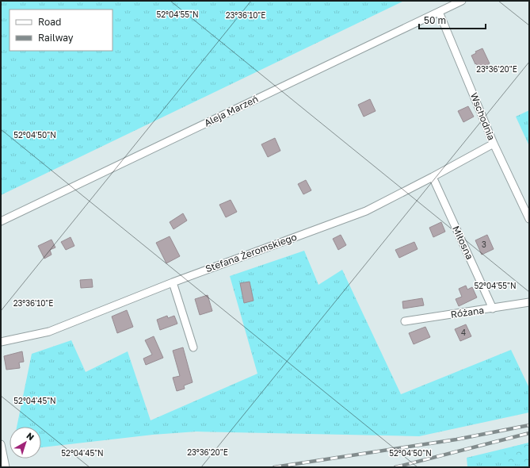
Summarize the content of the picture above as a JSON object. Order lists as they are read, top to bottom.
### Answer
{
  "streets": {
    "street": [
      "Aleja Marzeń",
      "Wschodnia",
      "Miłosna",
      "Stefana Żeromskiego",
      "Różana"
    ]
  },
  "crossings": [
    ["Aleja Marzeń", "Wschodnia"],
    ["Wschodnia", "Stefana Żeromskiego"],
    ["Miłosna", "Stefana Żeromskiego"],
    ["Miłosna", "Różana"]
  ],
  "house_numbers": ["3", "4"],
  "legend": ["Road", "Railway"],
  "scale_bar": "50 m",
  "north": "top right",
  "coordinates": [
    "52°04'55\"N",
    "23°36'10\"E",
    "23°36'20\"E",
    "52°04'50\"N",
    "52°04'45\"N"
  ]
}
